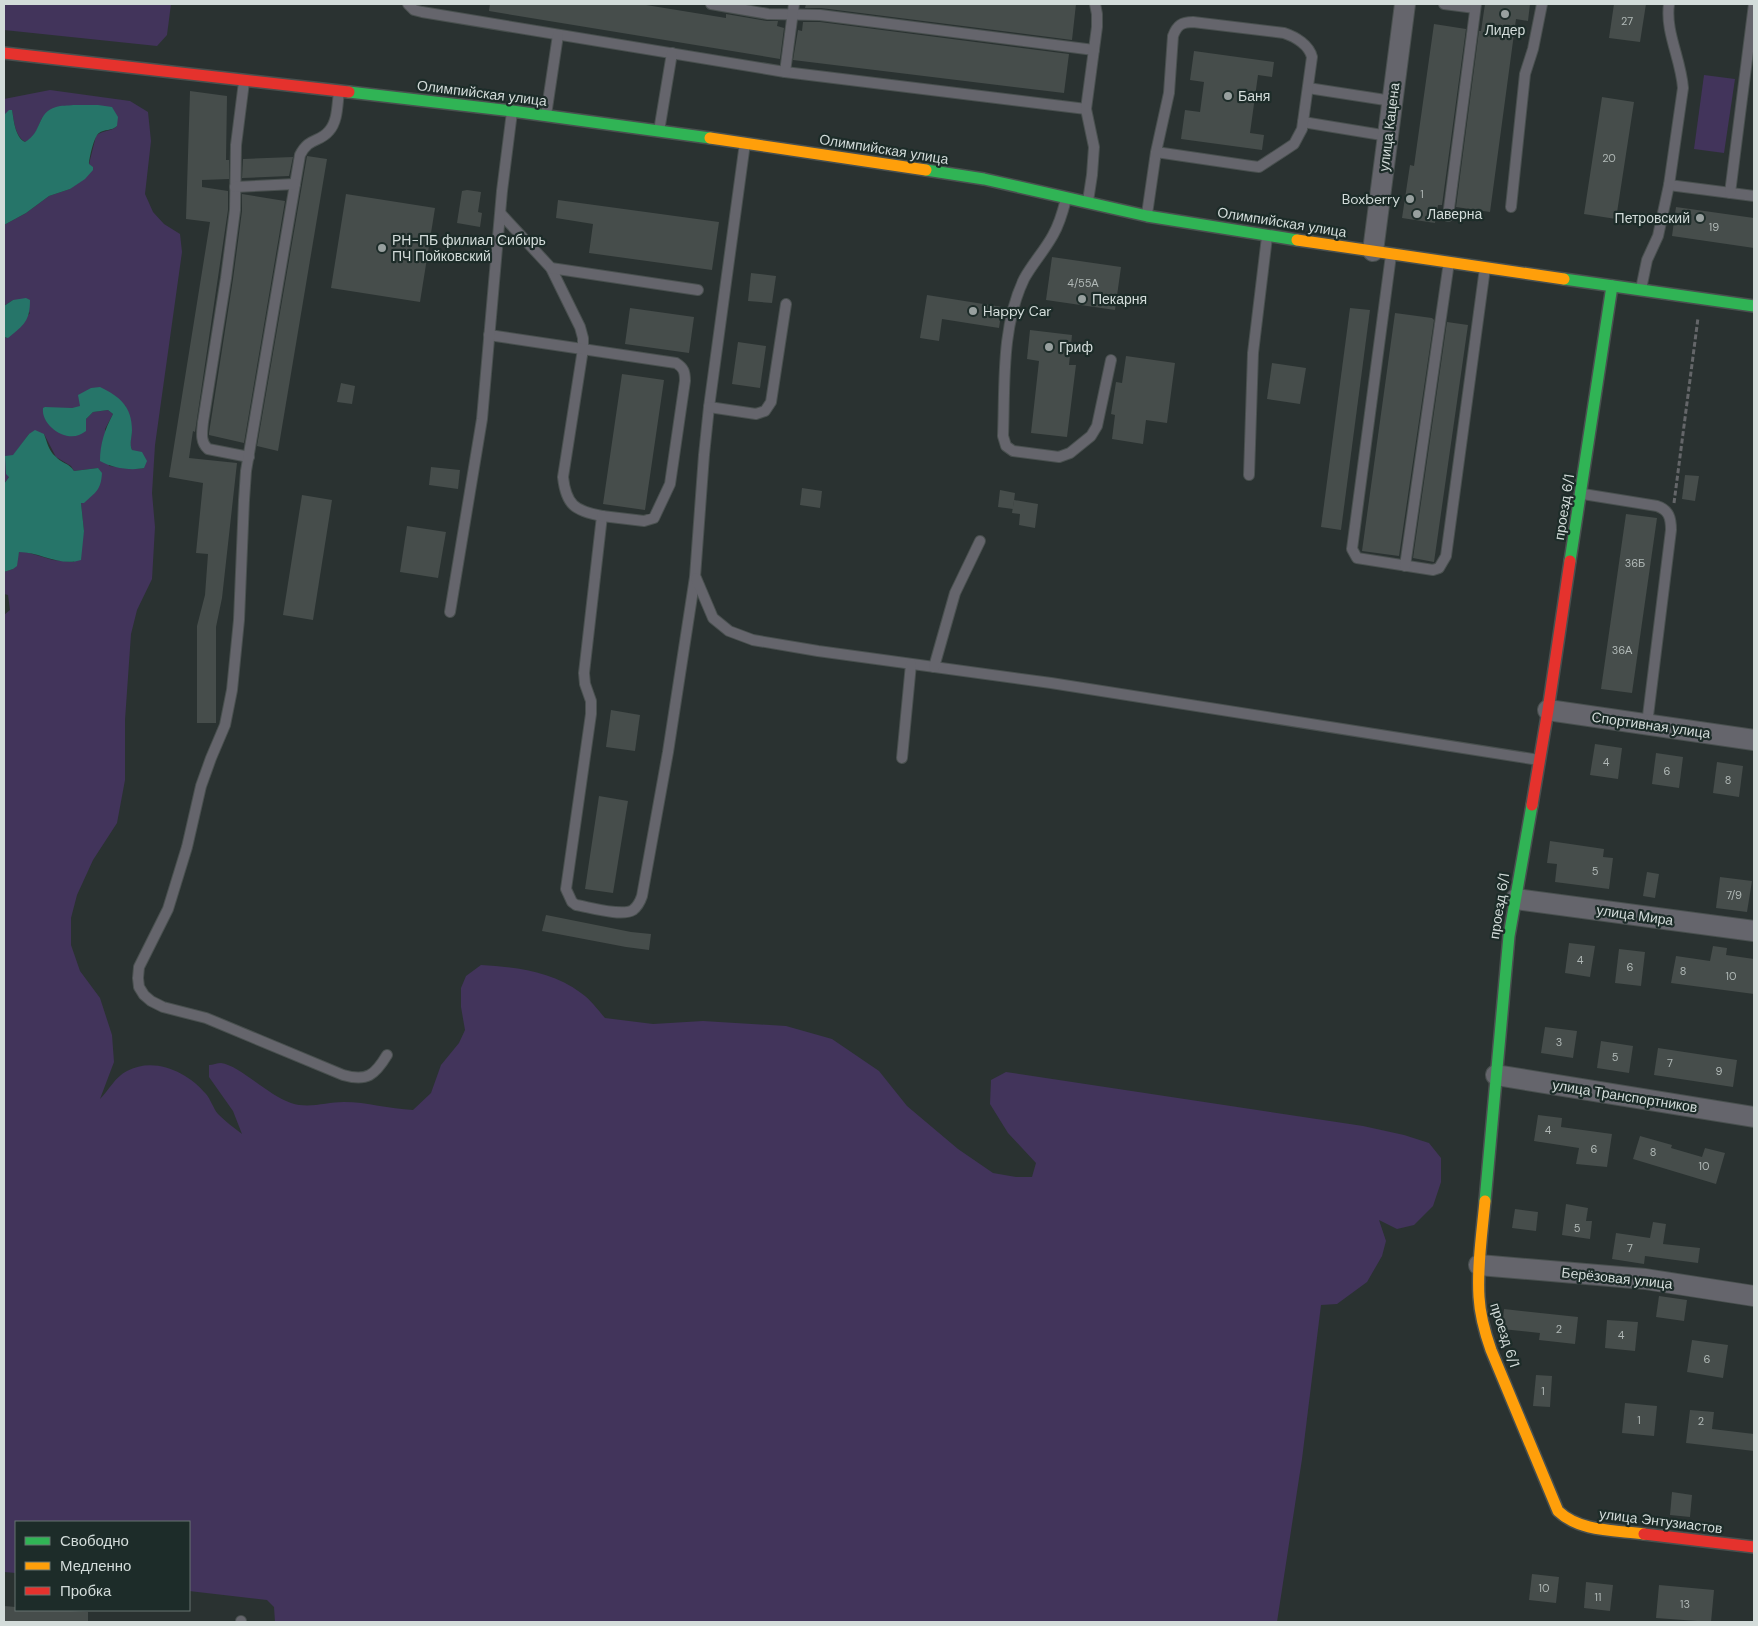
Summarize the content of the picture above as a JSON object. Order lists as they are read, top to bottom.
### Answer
{
  "streets": {
    "street": [
      "Олимпийская улица",
      "улица Кацена",
      "проезд 6/1",
      "Спортивная улица",
      "улица Мира",
      "улица Транспортников",
      "Берёзовая улица",
      "улица Энтузиастов"
    ]
  },
  "crossings": [
    ["Олимпийская улица", "улица Кацена"],
    ["Олимпийская улица", "проезд 6/1"],
    ["проезд 6/1", "Спортивная улица"],
    ["проезд 6/1", "улица Мира"],
    ["проезд 6/1", "улица Транспортников"],
    ["проезд 6/1", "Берёзовая улица"],
    ["проезд 6/1", "улица Энтузиастов"]
  ],
  "places": [
    "Лидер",
    "Баня",
    "Boxberry",
    "Лаверна",
    "Петровский",
    "РН-ПБ филиал Сибирь ПЧ Пойковский",
    "Пекарня",
    "Happy Car",
    "Гриф"
  ],
  "house_numbers": [
    "27",
    "20",
    "1",
    "19",
    "4/55А",
    "36Б",
    "36А",
    "4",
    "6",
    "8",
    "5",
    "7/9",
    "4",
    "6",
    "8",
    "10",
    "3",
    "5",
    "7",
    "9",
    "4",
    "6",
    "8",
    "10",
    "5",
    "7",
    "2",
    "4",
    "6",
    "1",
    "1",
    "2",
    "10",
    "11",
    "13"
  ],
  "legend": ["Свободно", "Медленно", "Пробка"]
}
